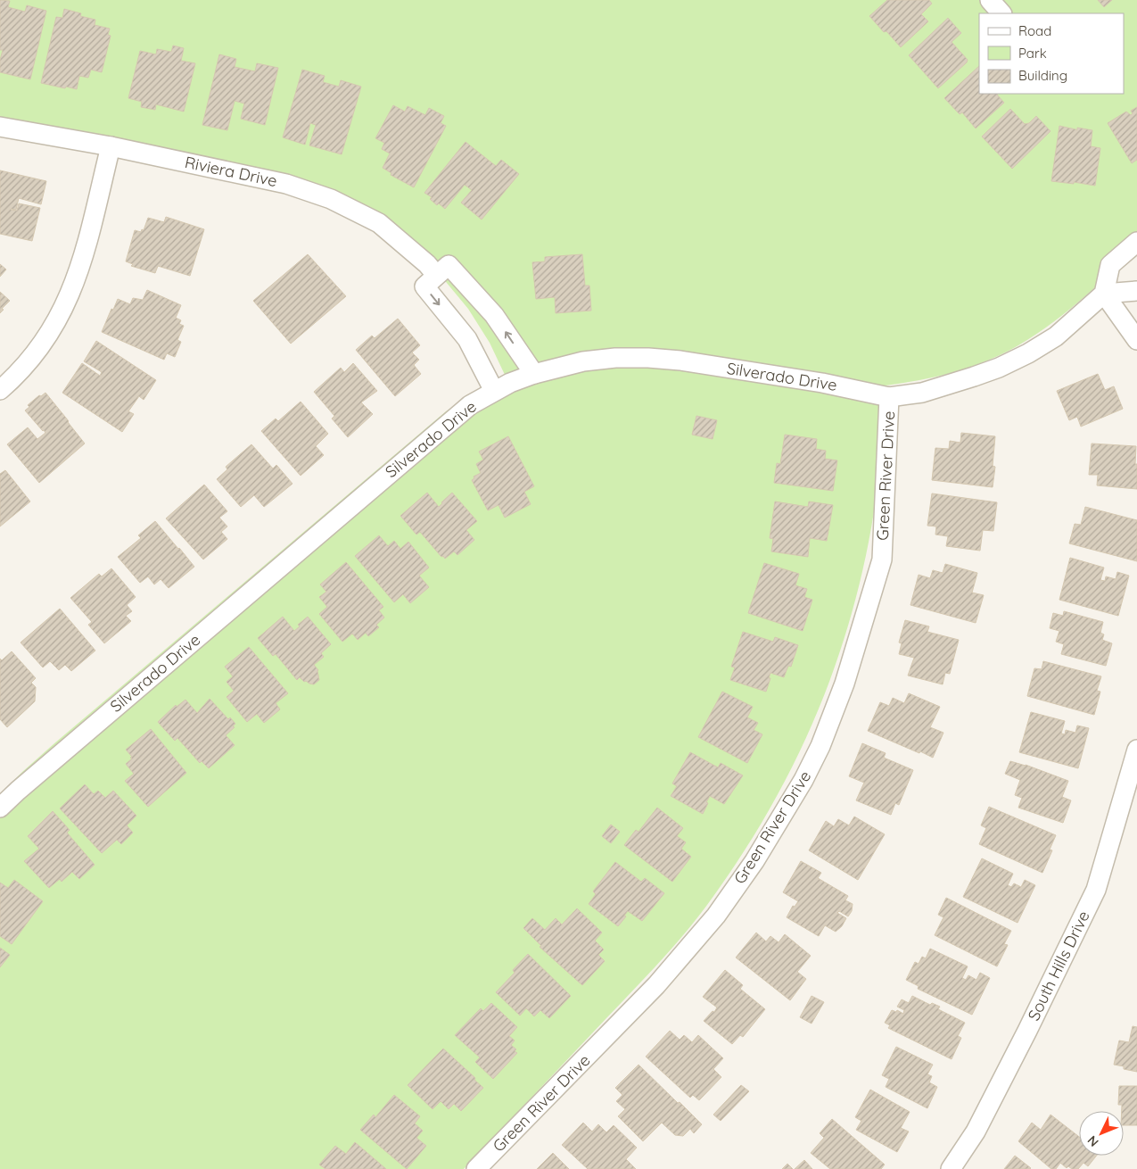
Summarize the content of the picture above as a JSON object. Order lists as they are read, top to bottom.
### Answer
{
  "streets": {
    "street": [
      "Riviera Drive",
      "Silverado Drive",
      "Green River Drive",
      "South Hills Drive"
    ]
  },
  "crossings": [
    ["Silverado Drive", "Green River Drive"]
  ],
  "legend": ["Road", "Park", "Building"],
  "north": "bottom left"
}
